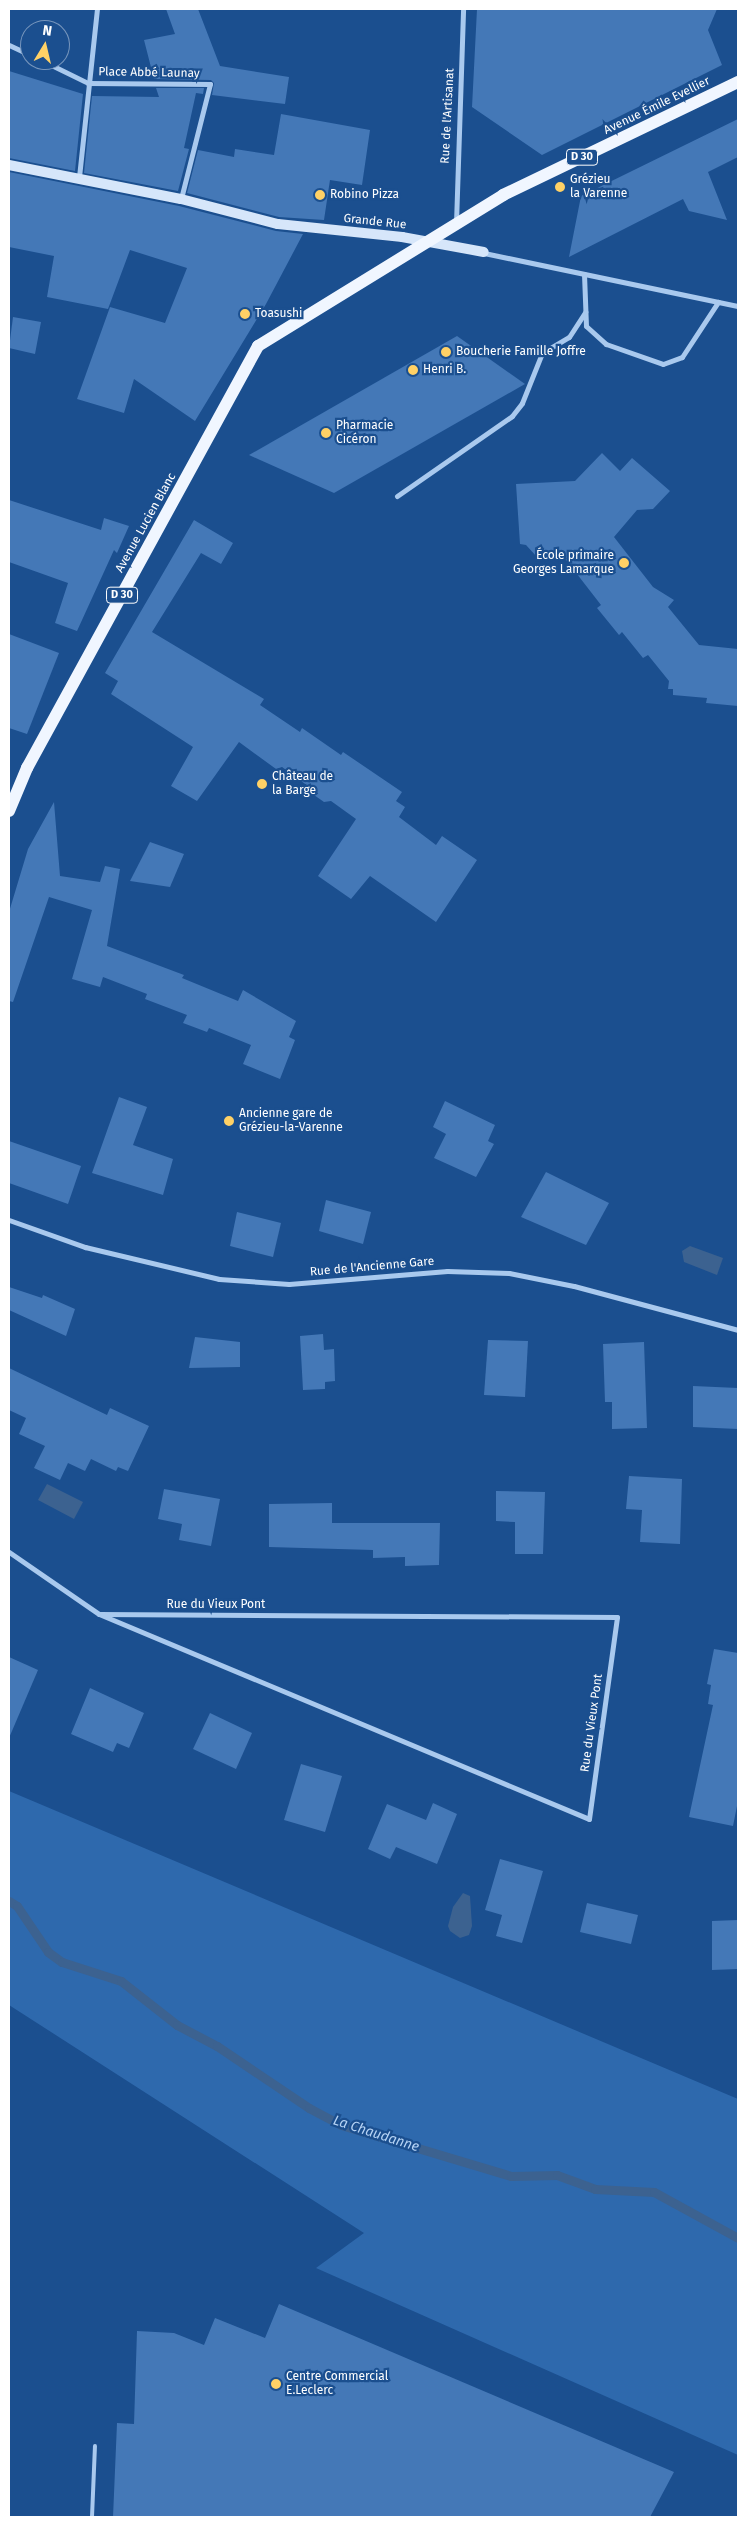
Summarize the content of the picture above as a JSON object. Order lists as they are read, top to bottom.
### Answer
{
  "streets": {
    "main road": ["Avenue Émile Evellier", "D 30", "Avenue Lucien Blanc"],
    "street": [
      "Place Abbé Launay",
      "Rue de l'Artisanat",
      "Grande Rue",
      "Rue de l'Ancienne Gare",
      "Rue du Vieux Pont"
    ]
  },
  "crossings": [
    ["Place Abbé Launay", "Grande Rue"],
    ["Avenue Émile Evellier", "Rue de l'Artisanat"],
    ["Avenue Émile Evellier", "Grande Rue"],
    ["Avenue Émile Evellier", "Avenue Lucien Blanc"],
    ["Grande Rue", "Avenue Lucien Blanc"]
  ],
  "water": ["La Chaudanne"],
  "places": [
    "Grézieu la Varenne",
    "Robino Pizza",
    "Toasushi",
    "Boucherie Famille Joffre",
    "Henri B.",
    "Pharmacie Cicéron",
    "École primaire Georges Lamarque",
    "Château de la Barge",
    "Ancienne gare de Grézieu-la-Varenne",
    "Centre Commercial E.Leclerc"
  ],
  "north": "top"
}
